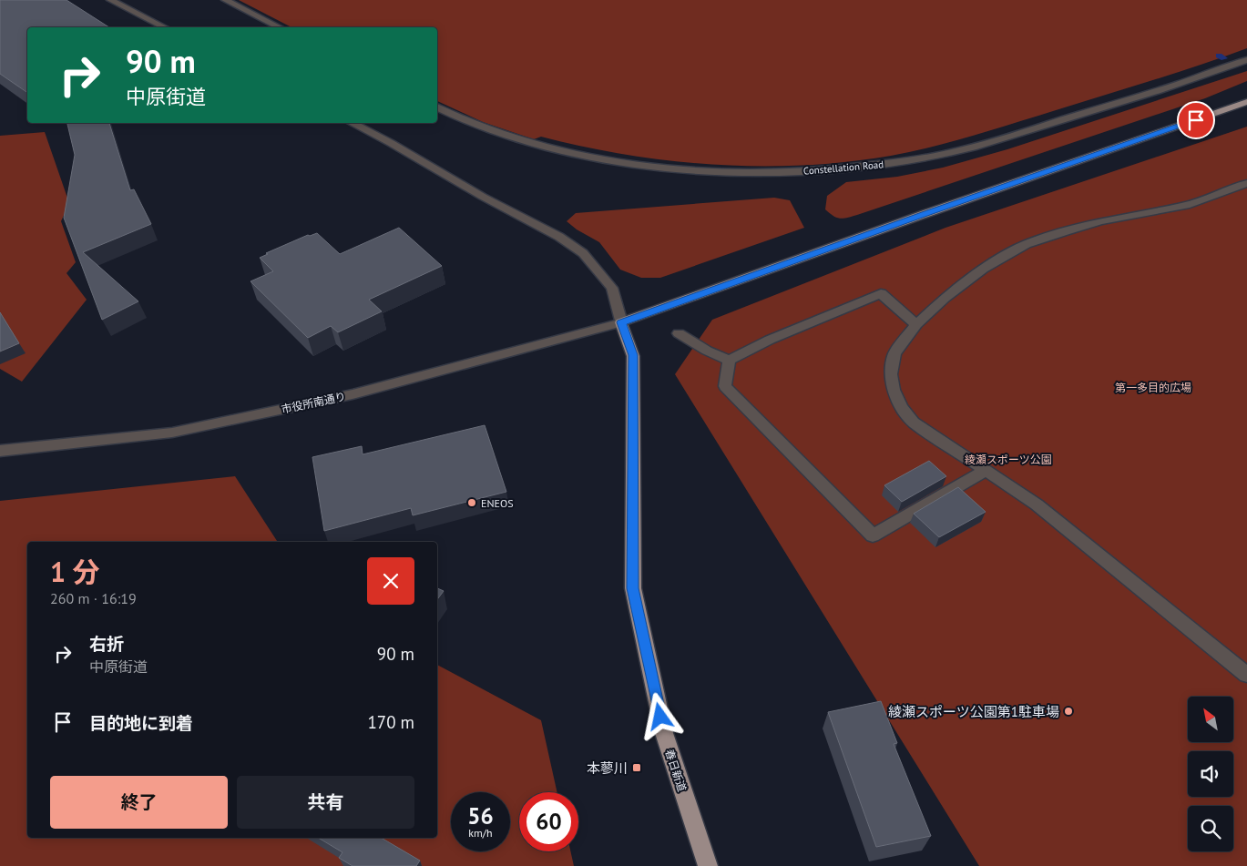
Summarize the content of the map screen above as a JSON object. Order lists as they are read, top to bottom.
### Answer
{
  "streets": {
    "main road": ["春日新道"],
    "street": ["Constellation Road", "市役所南通り"]
  },
  "crossings": [
    ["市役所南通り", "春日新道"]
  ],
  "parks": ["第一多目的広場", "綾瀬スポーツ公園"],
  "places": {
    "other": ["ENEOS", "綾瀬スポーツ公園第1駐車場"],
    "transit": ["本蓼川"]
  },
  "north": "top left",
  "page": {
    "turn": ["90 m", "中原街道"],
    "heading": ["1 分", "260 m · 16:19"],
    "list": [
      {
        "name": "右折",
        "note": "中原街道",
        "value": "90 m"
      },
      {
        "name": "目的地に到着",
        "value": "170 m"
      }
    ],
    "buttons": ["終了", "共有"],
    "speed": "56 km/h",
    "limit": "60"
  }
}
